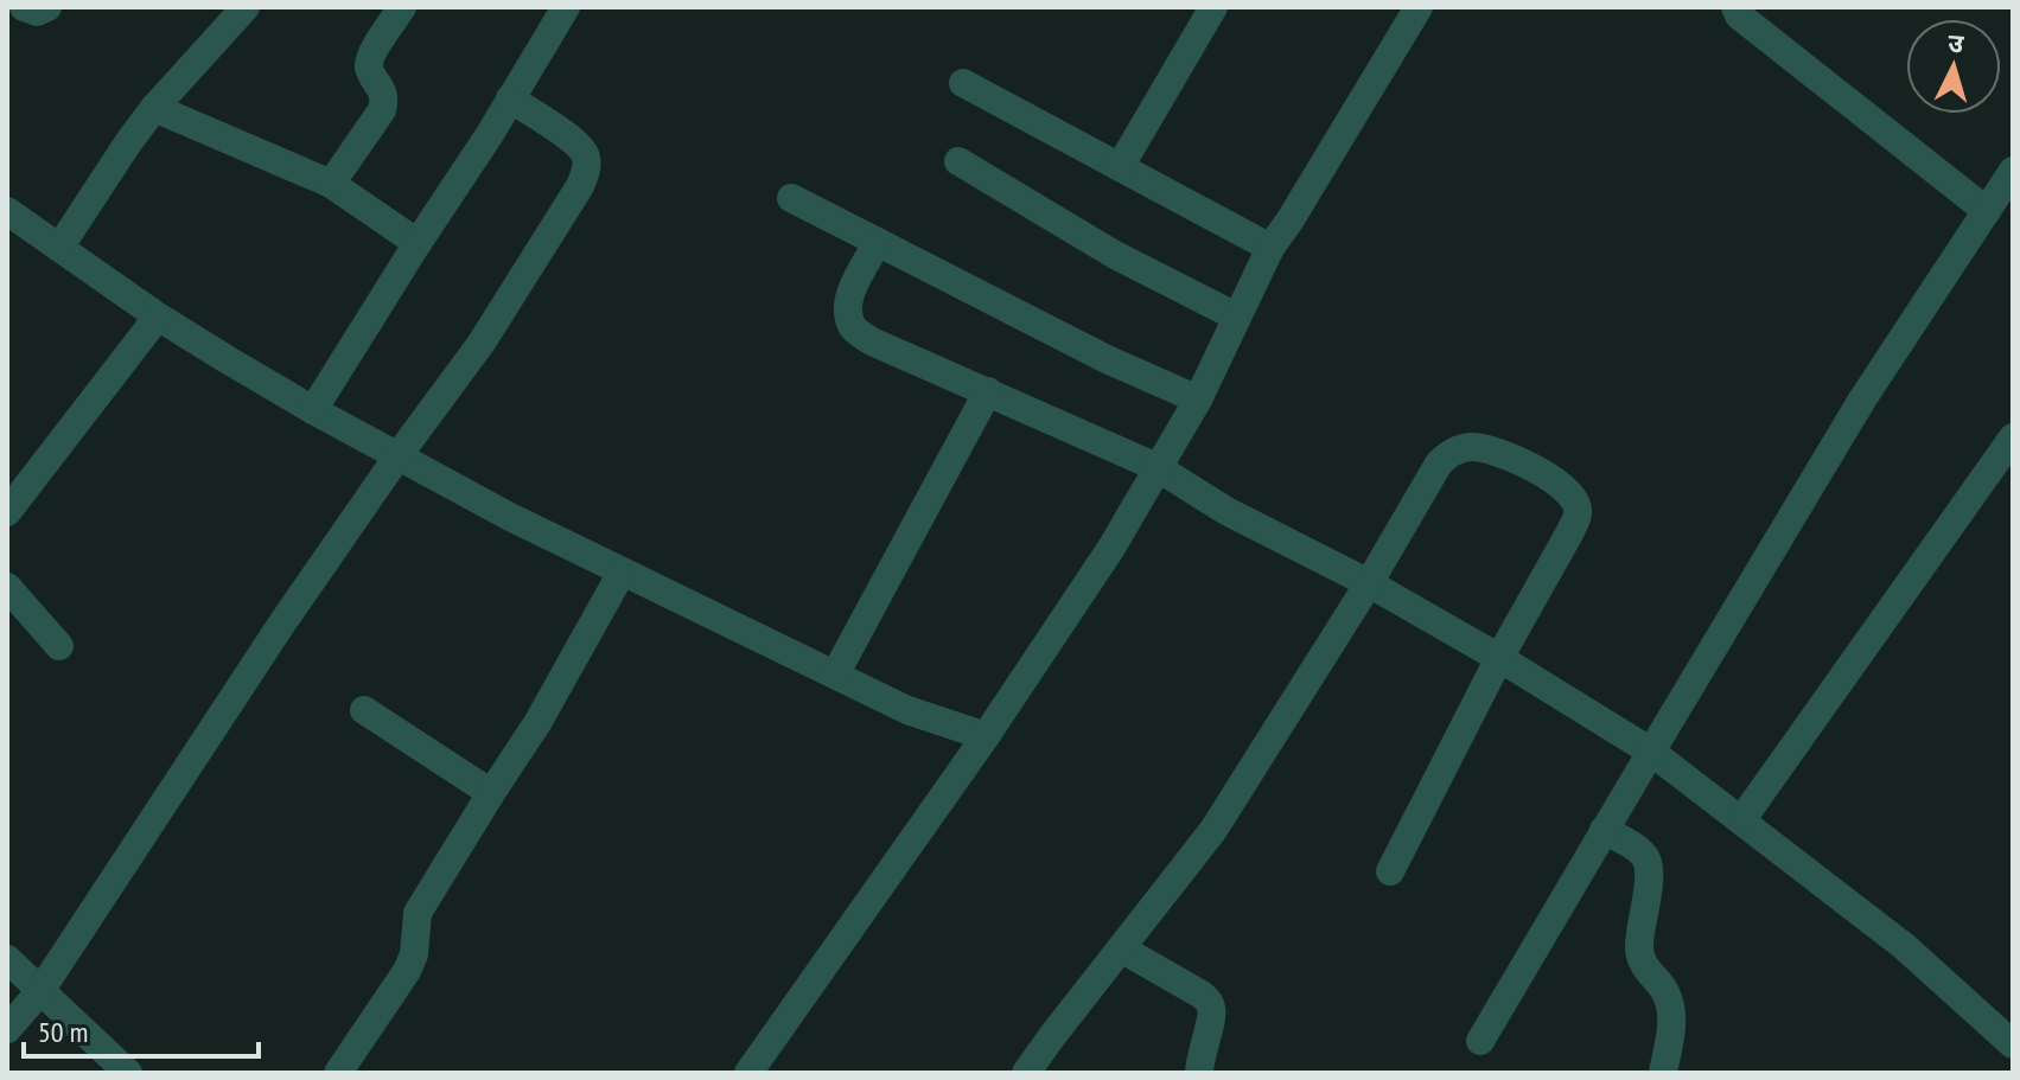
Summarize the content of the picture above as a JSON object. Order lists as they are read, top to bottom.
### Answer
{
  "scale_bar": "50 m",
  "north": "top"
}
